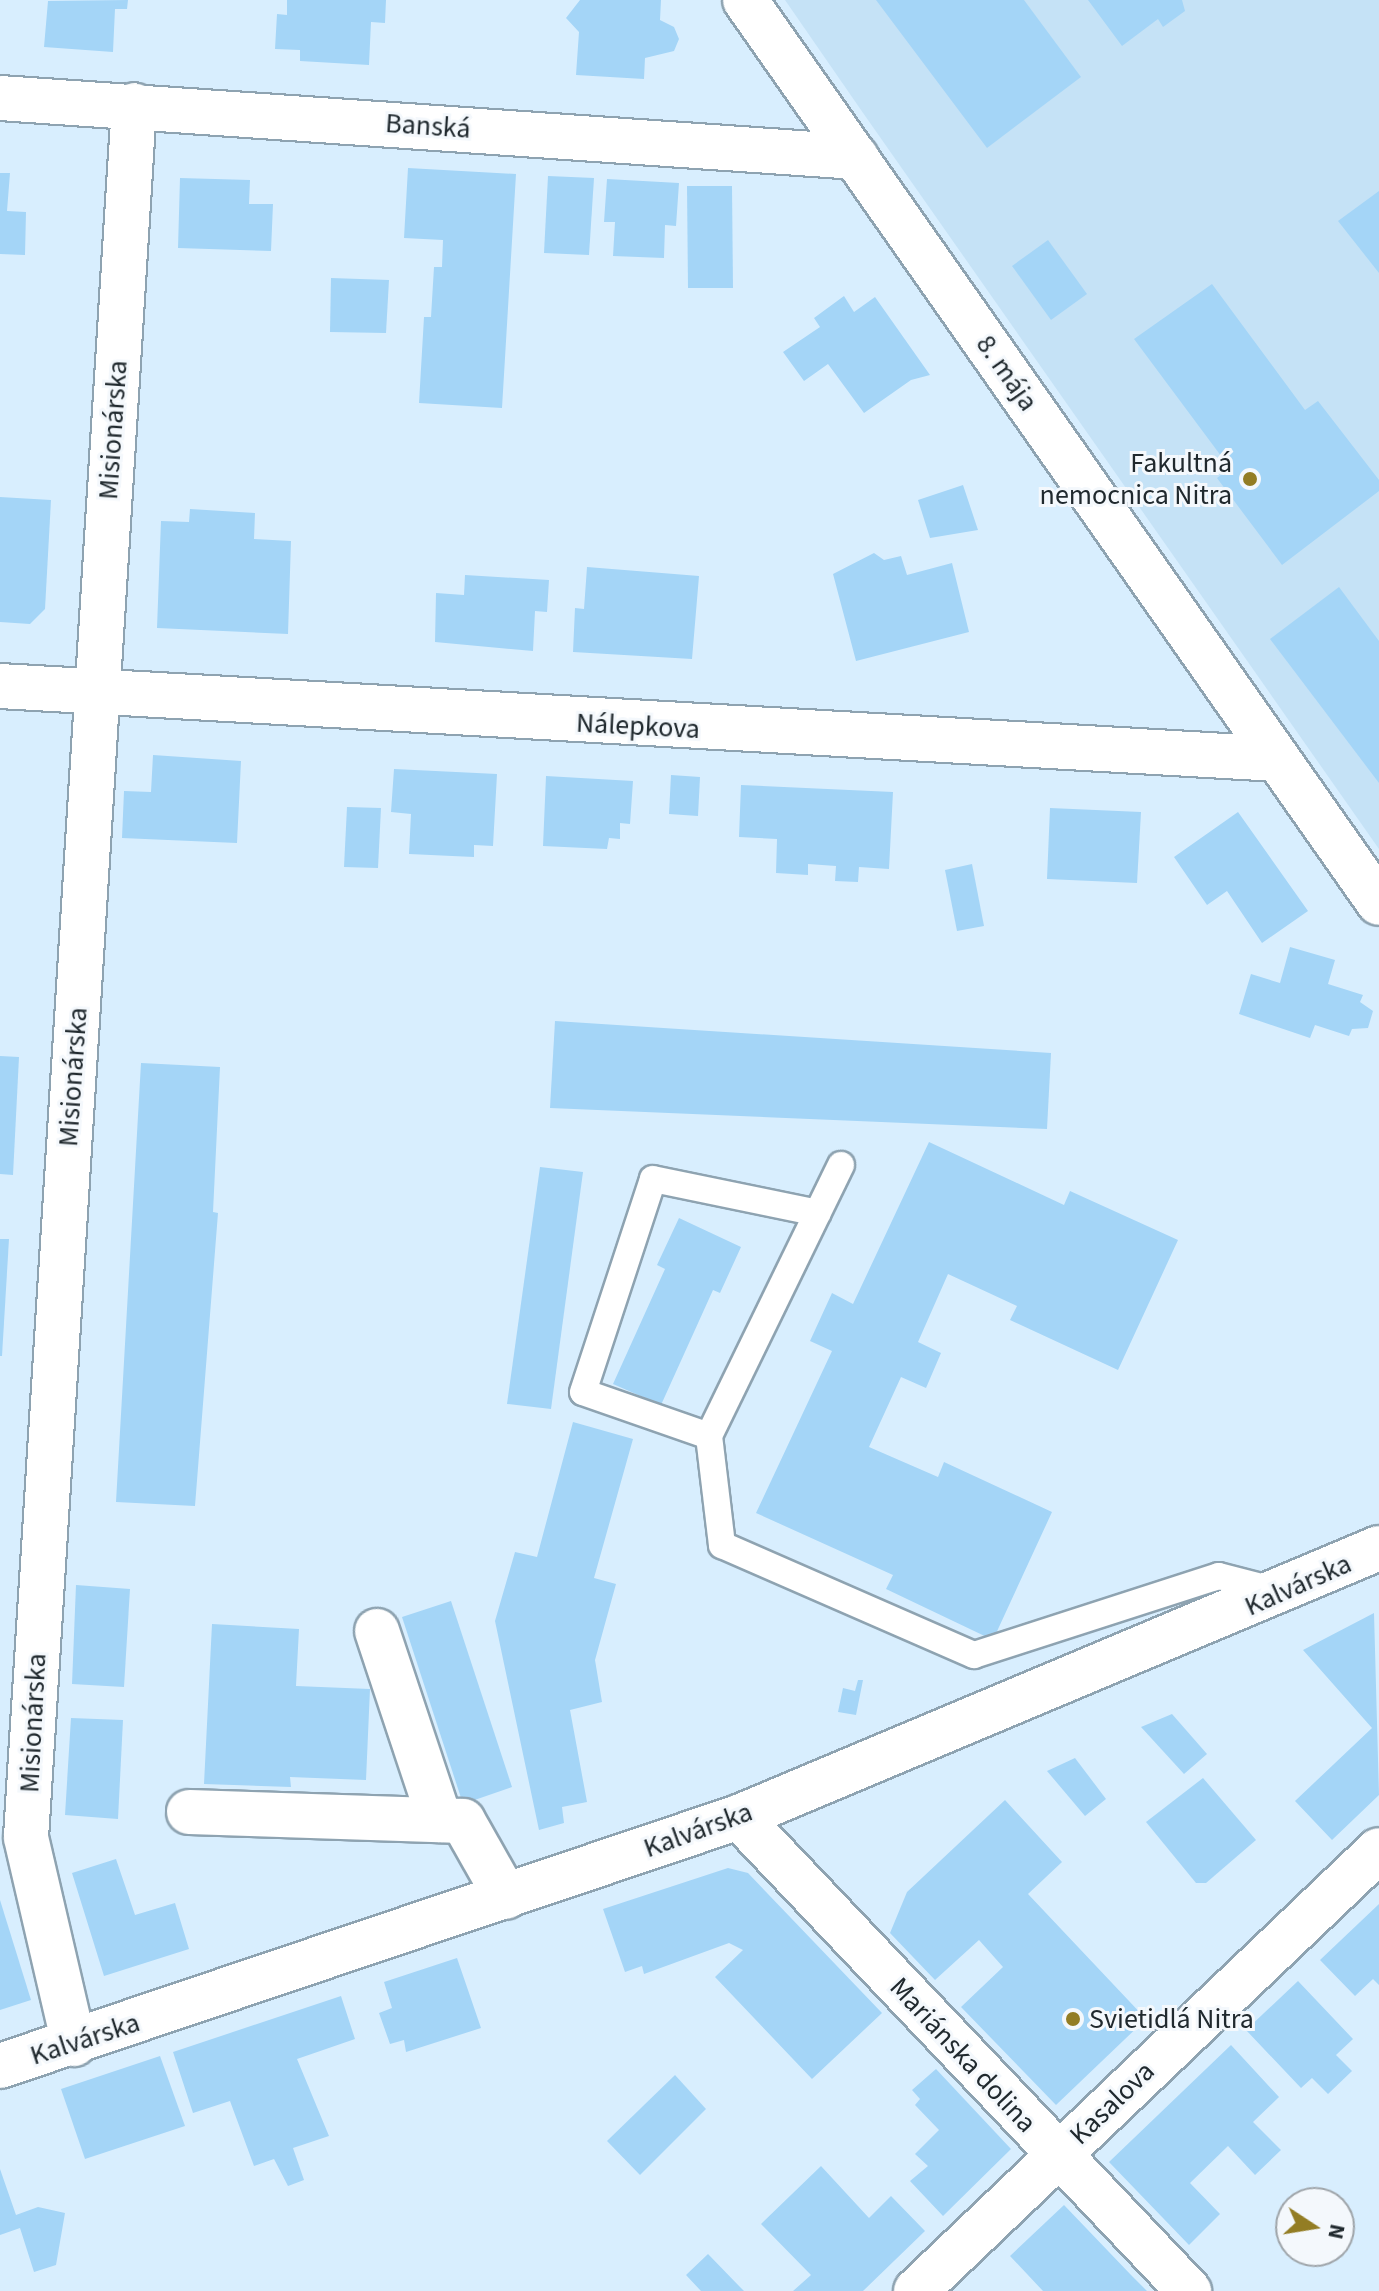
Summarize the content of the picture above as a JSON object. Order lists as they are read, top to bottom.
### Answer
{
  "streets": {
    "street": [
      "Banská",
      "8. mája",
      "Misionárska",
      "Nálepkova",
      "Kalvárska",
      "Mariánska dolina",
      "Kasalova"
    ]
  },
  "crossings": [
    ["Banská", "8. mája"],
    ["Banská", "Misionárska"],
    ["8. mája", "Nálepkova"],
    ["Misionárska", "Nálepkova"],
    ["Misionárska", "Kalvárska"],
    ["Kalvárska", "Mariánska dolina"],
    ["Mariánska dolina", "Kasalova"]
  ],
  "places": ["Fakultná nemocnica Nitra", "Svietidlá Nitra"],
  "north": "right"
}
